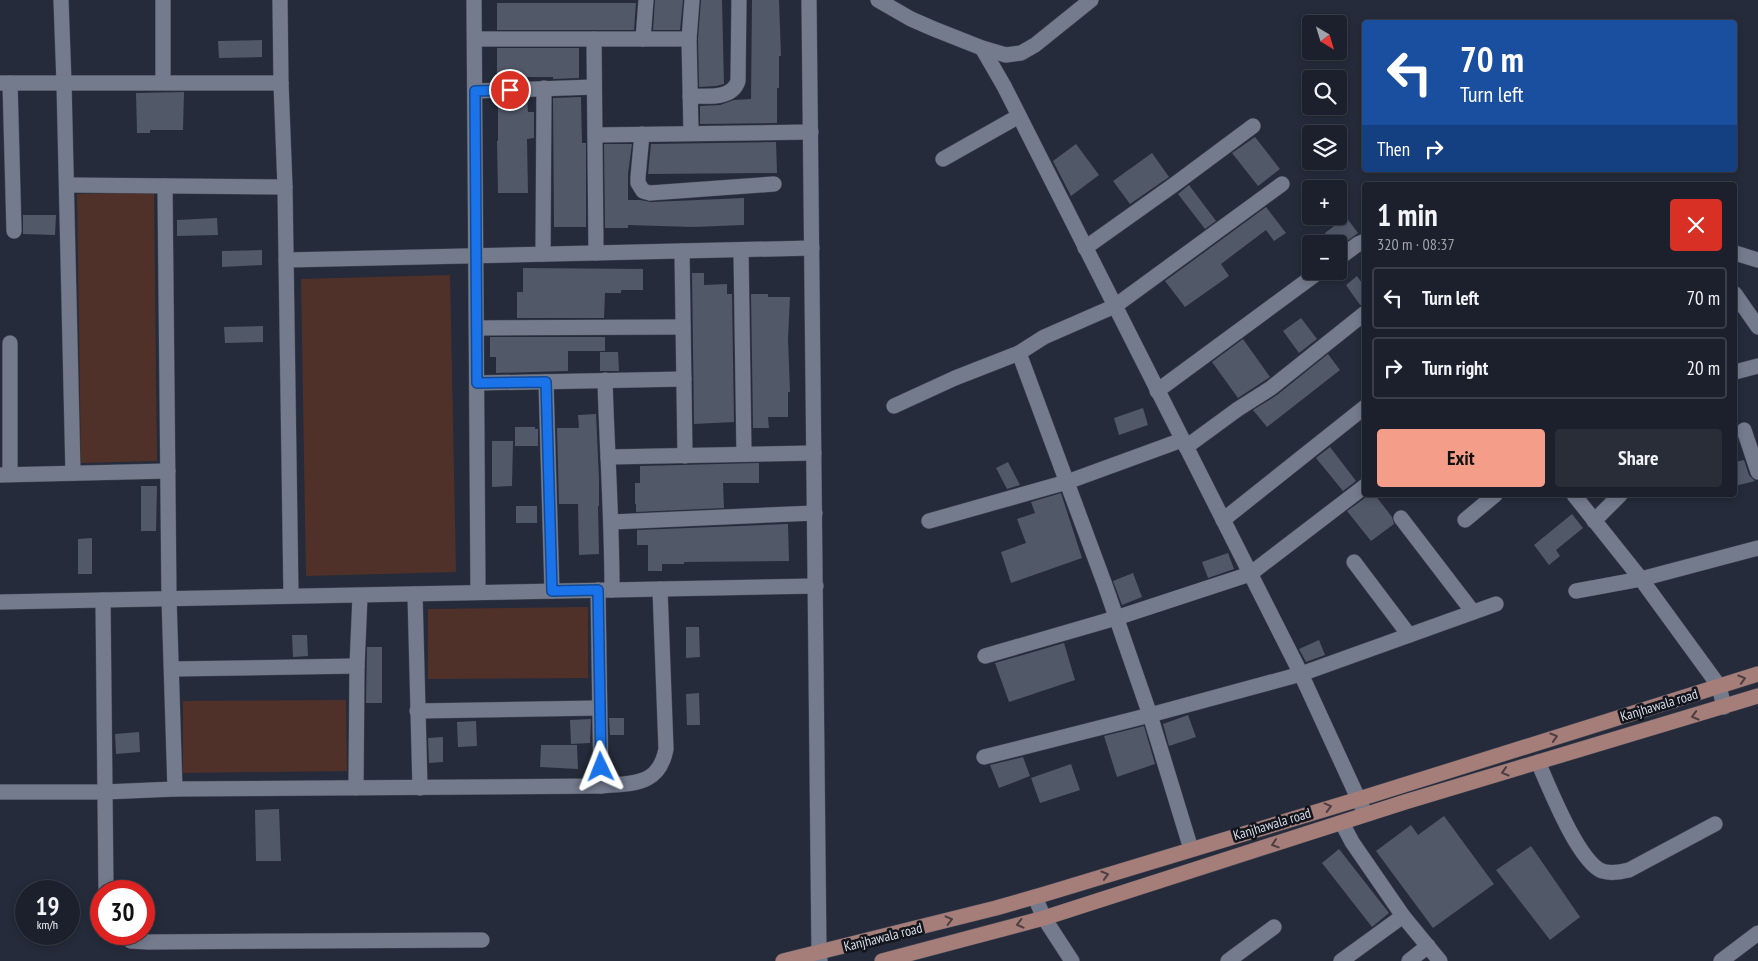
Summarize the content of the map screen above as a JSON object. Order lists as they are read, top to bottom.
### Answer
{
  "streets": {
    "main road": ["Kanjhawala road"]
  },
  "north": "bottom right",
  "page": {
    "map_buttons": ["+", "−"],
    "turn": ["70 m", "Turn left"],
    "then": "Then",
    "heading": ["1 min", "320 m · 08:37"],
    "list": [
      {
        "name": "Turn left",
        "value": "70 m"
      },
      {
        "name": "Turn right",
        "value": "20 m"
      }
    ],
    "buttons": ["Exit", "Share"],
    "speed": "19 km/h",
    "limit": "30"
  }
}
